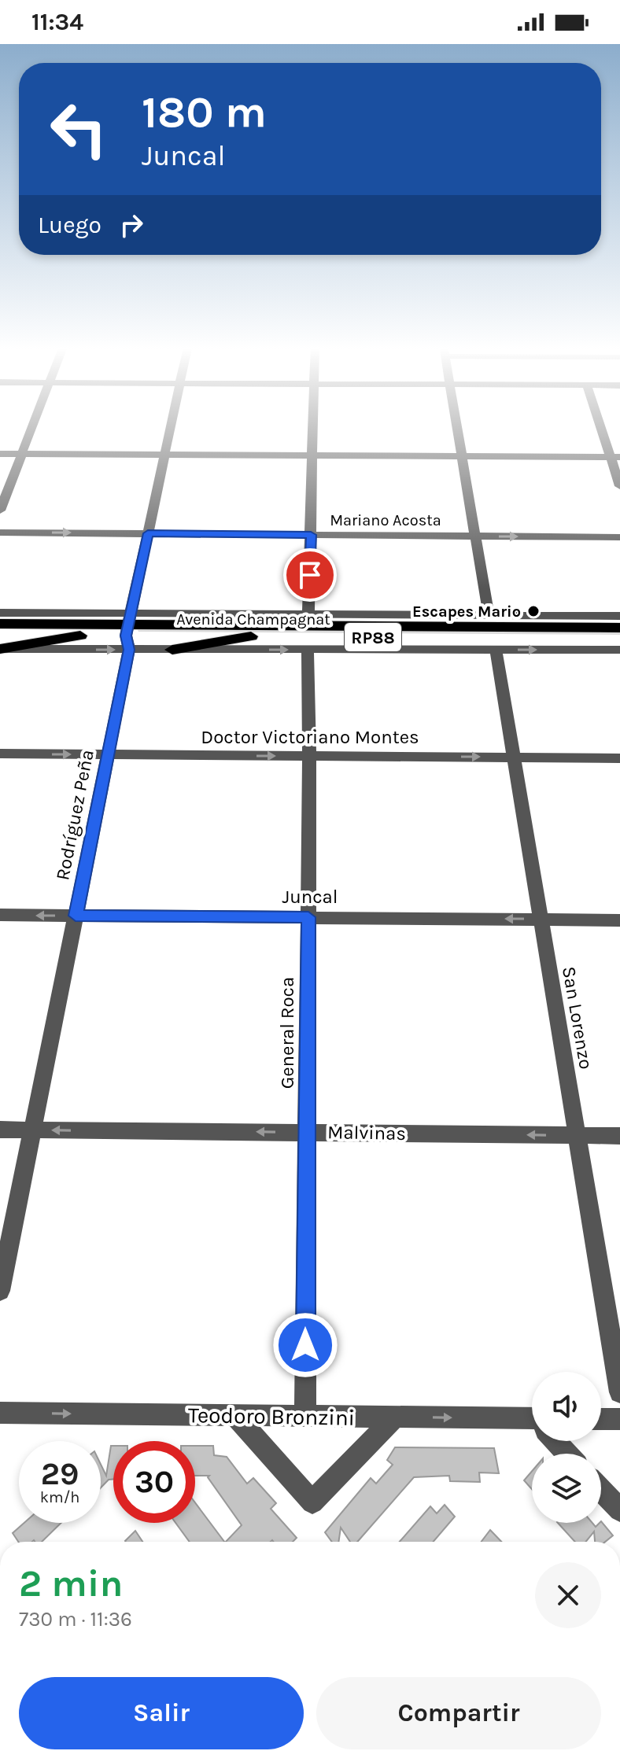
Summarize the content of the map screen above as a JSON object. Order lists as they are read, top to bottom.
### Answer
{
  "streets": {
    "highway": ["Avenida Champagnat", "RP88"],
    "street": [
      "Mariano Acosta",
      "Doctor Victoriano Montes",
      "Rodríguez Peña",
      "Juncal",
      "San Lorenzo",
      "General Roca",
      "Malvinas",
      "Teodoro Bronzini"
    ]
  },
  "crossings": [
    ["Mariano Acosta", "Rodríguez Peña"],
    ["Avenida Champagnat", "Rodríguez Peña"],
    ["Avenida Champagnat", "San Lorenzo"],
    ["Avenida Champagnat", "General Roca"],
    ["Doctor Victoriano Montes", "Rodríguez Peña"],
    ["Doctor Victoriano Montes", "San Lorenzo"],
    ["Doctor Victoriano Montes", "General Roca"],
    ["Rodríguez Peña", "Juncal"],
    ["Rodríguez Peña", "Malvinas"],
    ["Juncal", "San Lorenzo"],
    ["Juncal", "General Roca"],
    ["San Lorenzo", "Malvinas"],
    ["General Roca", "Malvinas"],
    ["General Roca", "Teodoro Bronzini"]
  ],
  "one_way": [
    "Doctor Victoriano Montes",
    "Juncal",
    "Malvinas",
    "Teodoro Bronzini"
  ],
  "places": ["Escapes Mario"],
  "page": {
    "status": "11:34",
    "turn": ["180 m", "Juncal"],
    "then": "Luego",
    "speed": "29 km/h",
    "limit": "30",
    "heading": ["2 min", "730 m · 11:36"],
    "buttons": ["Salir", "Compartir"]
  }
}
